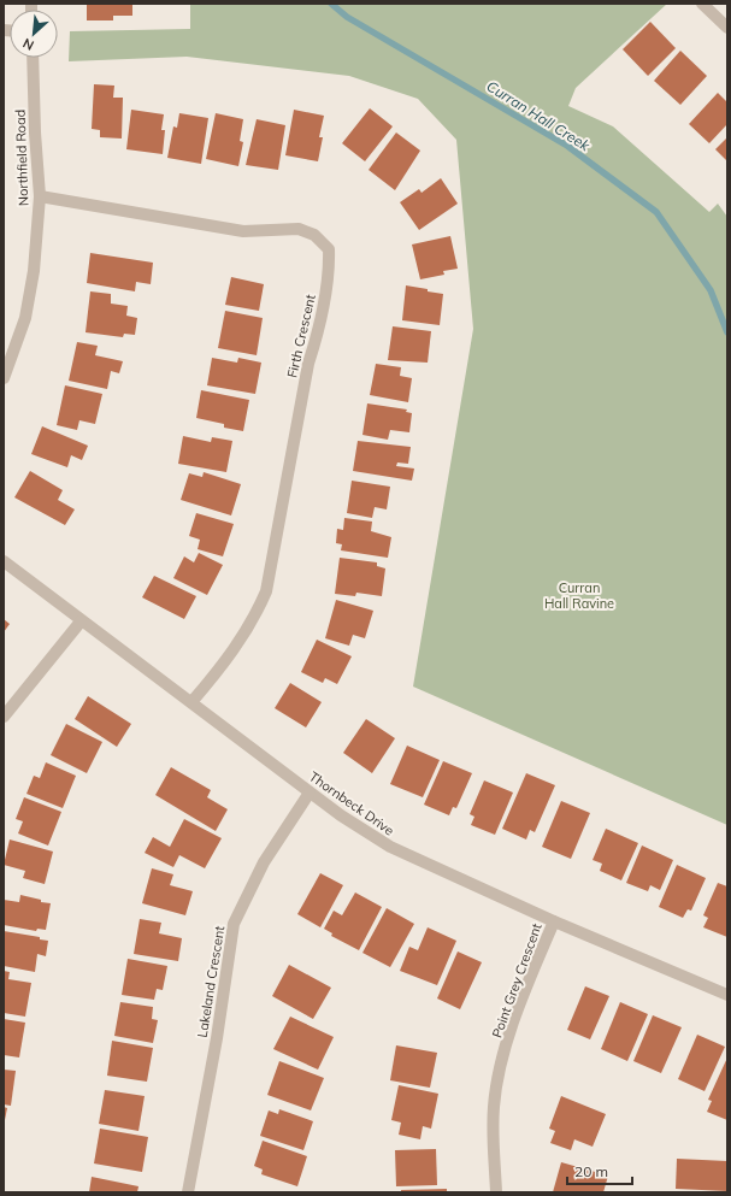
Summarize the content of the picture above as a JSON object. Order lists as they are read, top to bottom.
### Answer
{
  "streets": {
    "street": [
      "Northfield Road",
      "Firth Crescent",
      "Thornbeck Drive",
      "Point Grey Crescent",
      "Lakeland Crescent"
    ]
  },
  "crossings": [
    ["Northfield Road", "Firth Crescent"],
    ["Firth Crescent", "Thornbeck Drive"],
    ["Thornbeck Drive", "Point Grey Crescent"],
    ["Thornbeck Drive", "Lakeland Crescent"]
  ],
  "water": ["Curran Hall Creek"],
  "parks": ["Curran Hall Ravine"],
  "scale_bar": "20 m",
  "north": "bottom left"
}
